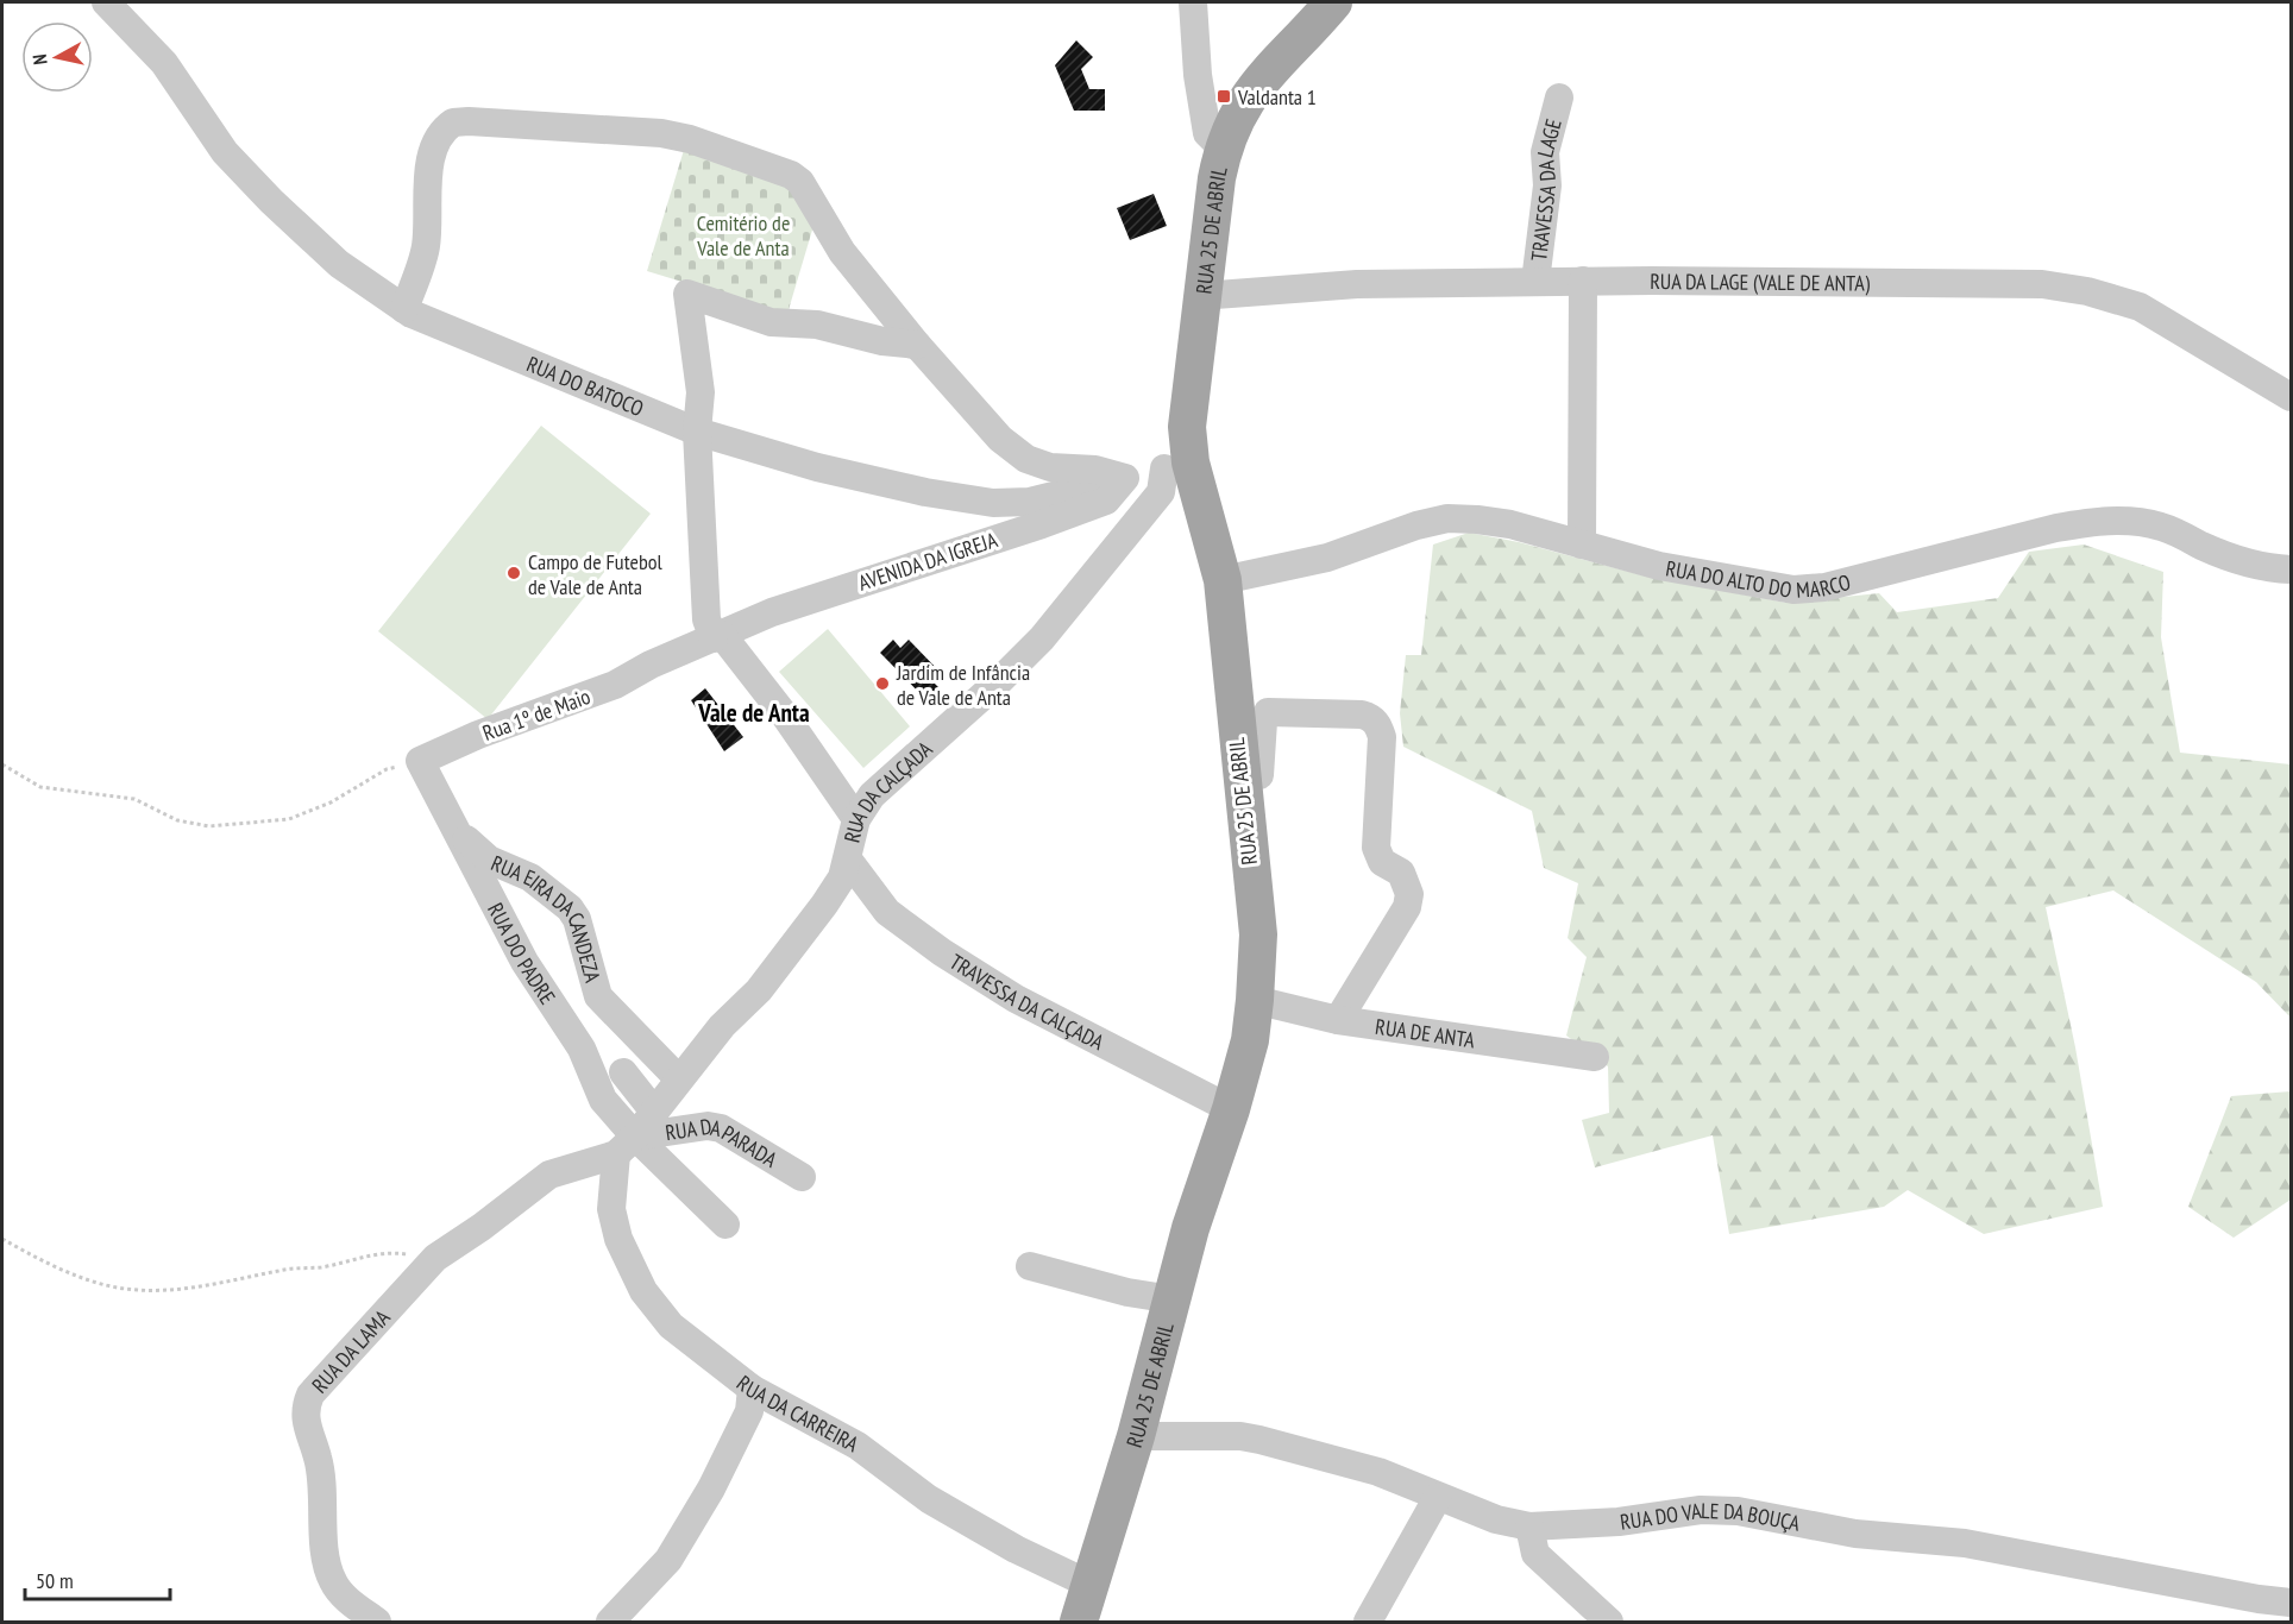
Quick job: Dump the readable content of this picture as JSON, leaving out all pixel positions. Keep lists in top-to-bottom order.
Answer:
{
  "streets": {
    "main road": ["RUA 25 DE ABRIL"],
    "street": [
      "TRAVESSA DA LAGE",
      "RUA DA LAGE (VALE DE ANTA)",
      "RUA DO BATOCO",
      "AVENIDA DA IGREJA",
      "RUA DO ALTO DO MARCO",
      "Rua 1º de Maio",
      "RUA DA CALÇADA",
      "RUA EIRA DA CANDEZA",
      "RUA DO PADRE",
      "TRAVESSA DA CALÇADA",
      "RUA DE ANTA",
      "RUA DA PARADA",
      "RUA DA LAMA",
      "RUA DA CARREIRA",
      "RUA DO VALE DA BOUÇA"
    ]
  },
  "crossings": [
    ["TRAVESSA DA LAGE", "RUA DA LAGE (VALE DE ANTA)"],
    ["RUA 25 DE ABRIL", "RUA DA LAGE (VALE DE ANTA)"],
    ["RUA 25 DE ABRIL", "RUA DO BATOCO"],
    ["RUA 25 DE ABRIL", "RUA DO ALTO DO MARCO"],
    ["RUA 25 DE ABRIL", "RUA DA CALÇADA"],
    ["RUA 25 DE ABRIL", "TRAVESSA DA CALÇADA"],
    ["RUA 25 DE ABRIL", "RUA DE ANTA"],
    ["RUA 25 DE ABRIL", "RUA DA CARREIRA"],
    ["RUA 25 DE ABRIL", "RUA DO VALE DA BOUÇA"],
    ["RUA DO BATOCO", "AVENIDA DA IGREJA"],
    ["RUA DO BATOCO", "RUA DA CALÇADA"],
    ["AVENIDA DA IGREJA", "Rua 1º de Maio"],
    ["Rua 1º de Maio", "RUA DO PADRE"],
    ["RUA DA CALÇADA", "RUA EIRA DA CANDEZA"],
    ["RUA DA CALÇADA", "RUA DO PADRE"],
    ["RUA DA CALÇADA", "TRAVESSA DA CALÇADA"],
    ["RUA DA CALÇADA", "RUA DA PARADA"],
    ["RUA DA CALÇADA", "RUA DA CARREIRA"],
    ["RUA EIRA DA CANDEZA", "RUA DO PADRE"],
    ["RUA DO PADRE", "RUA DA PARADA"],
    ["RUA DO PADRE", "RUA DA CARREIRA"],
    ["RUA DA PARADA", "RUA DA LAMA"],
    ["RUA DA PARADA", "RUA DA CARREIRA"]
  ],
  "districts": ["Vale de Anta"],
  "parks": ["Cemitério de Vale de Anta"],
  "places": {
    "transit": ["Valdanta 1"],
    "other": ["Campo de Futebol de Vale de Anta", "Jardim de Infância de Vale de Anta"]
  },
  "scale_bar": "50 m",
  "north": "left"
}
